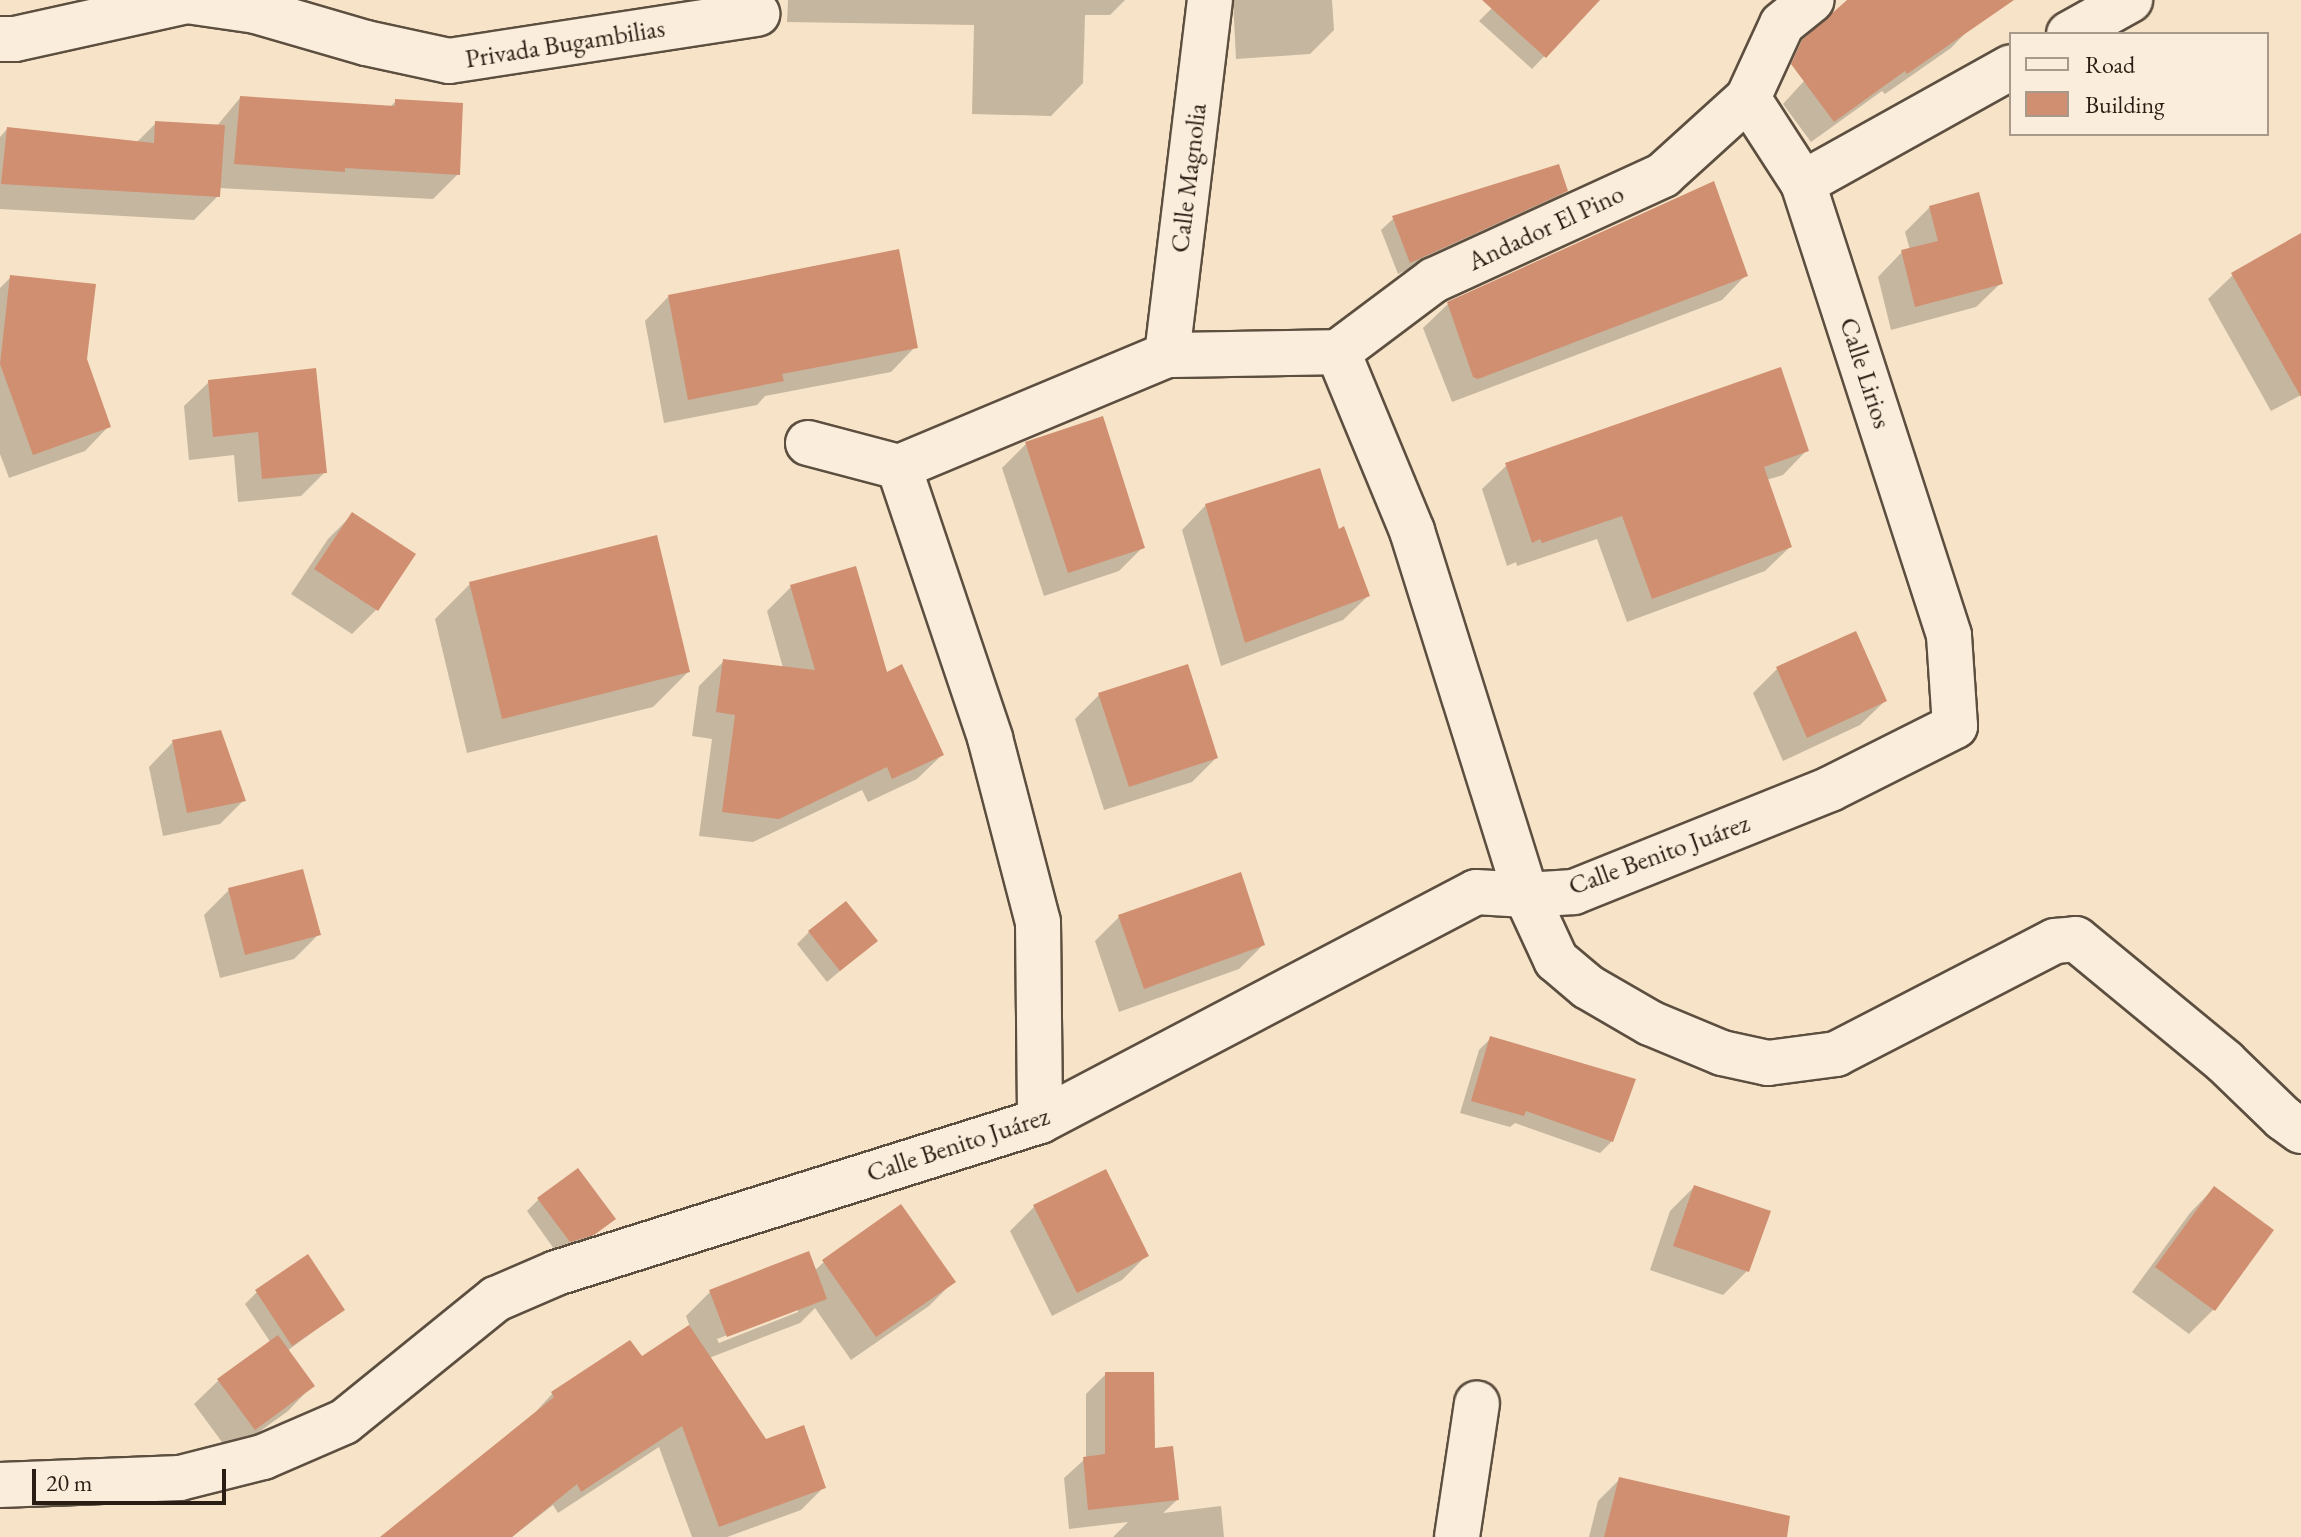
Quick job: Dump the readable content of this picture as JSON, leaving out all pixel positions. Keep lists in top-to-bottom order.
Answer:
{
  "streets": {
    "street": [
      "Privada Bugambilias",
      "Calle Magnolia",
      "Andador El Pino",
      "Calle Lirios",
      "Calle Benito Juárez"
    ]
  },
  "crossings": [
    ["Andador El Pino", "Calle Lirios"],
    ["Calle Lirios", "Calle Benito Juárez"]
  ],
  "legend": ["Road", "Building"],
  "scale_bar": "20 m"
}
